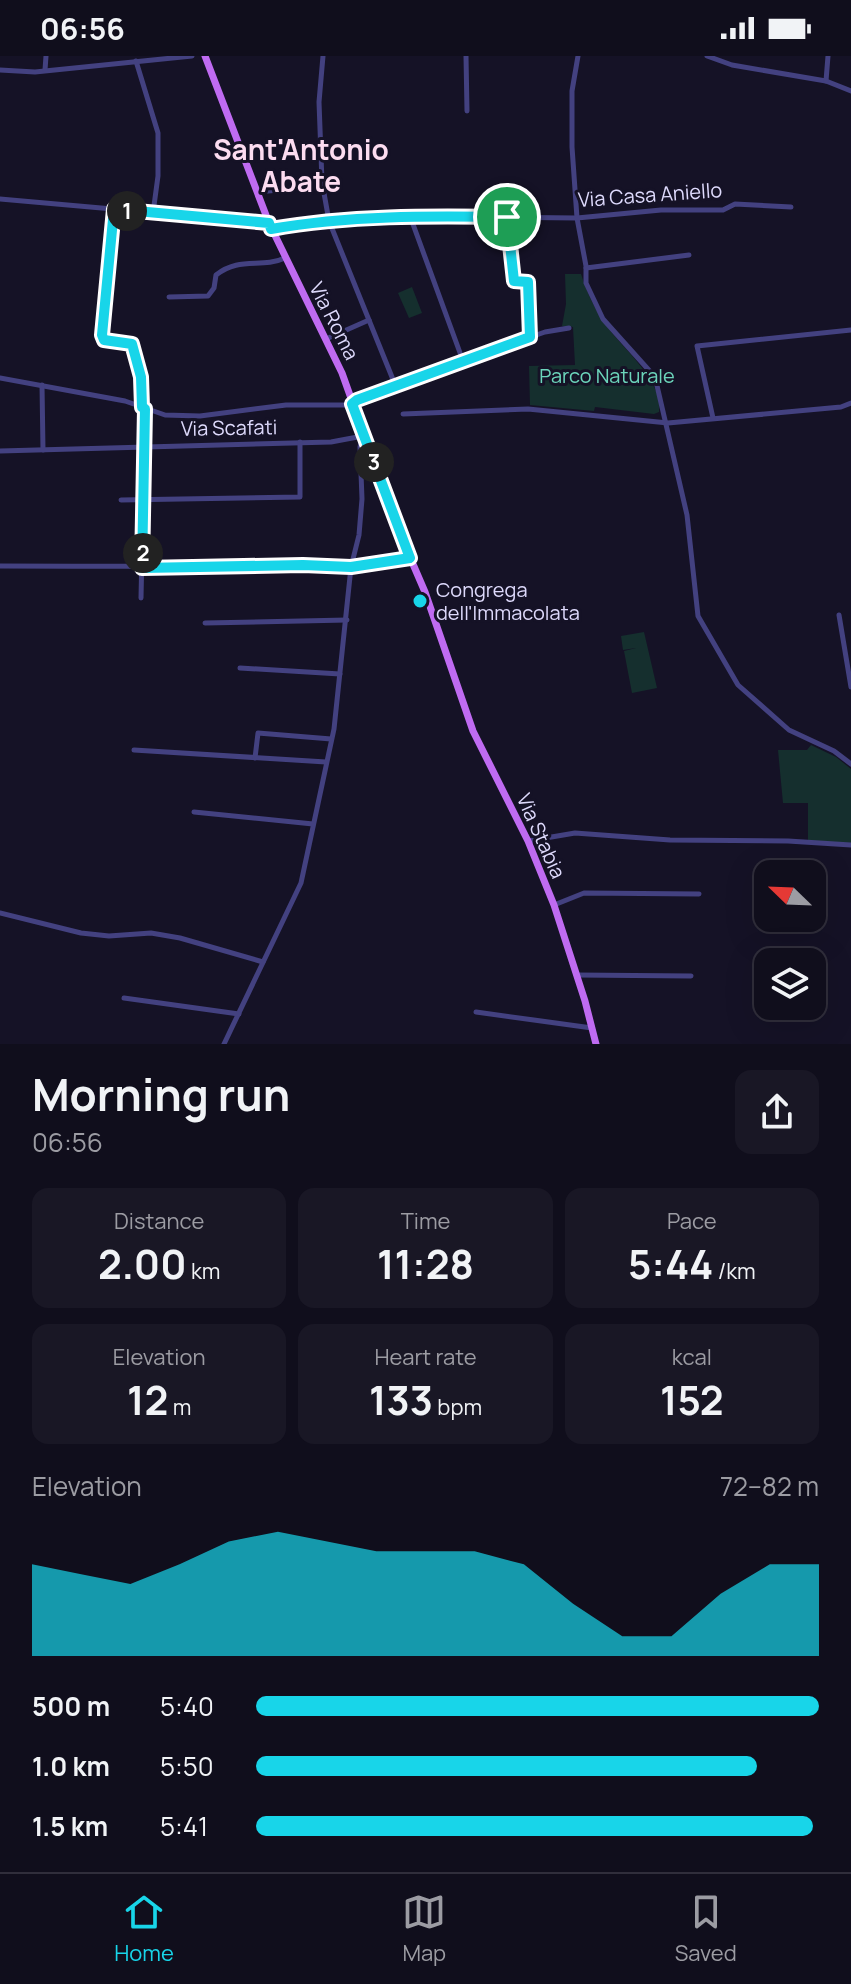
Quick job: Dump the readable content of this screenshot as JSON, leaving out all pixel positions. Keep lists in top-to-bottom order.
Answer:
{
  "streets": {
    "main road": ["Via Roma", "Via Stabia"],
    "street": ["Via Casa Aniello", "Via Scafati"]
  },
  "crossings": [
    ["Via Casa Aniello", "Via Roma"],
    ["Via Roma", "Via Scafati"],
    ["Via Roma", "Via Stabia"]
  ],
  "districts": ["Sant'Antonio Abate"],
  "parks": ["Parco Naturale"],
  "places": ["Congrega dell'Immacolata"],
  "north": "top left",
  "page": {
    "status": "06:56",
    "pins": ["1", "3", "2"],
    "heading": ["Morning run", "06:56"],
    "stats": [
      ["Distance", "2.00 km"],
      ["Time", "11:28"],
      ["Pace", "5:44 /km"],
      ["Elevation", "12 m"],
      ["Heart rate", "133 bpm"],
      ["kcal", "152"]
    ],
    "chart": ["Elevation", "72–82 m"],
    "list": [
      {
        "name": "500 m",
        "note": "5:40"
      },
      {
        "name": "1.0 km",
        "note": "5:50"
      },
      {
        "name": "1.5 km",
        "note": "5:41"
      }
    ],
    "tabs": ["Home", "Map", "Saved"]
  }
}
